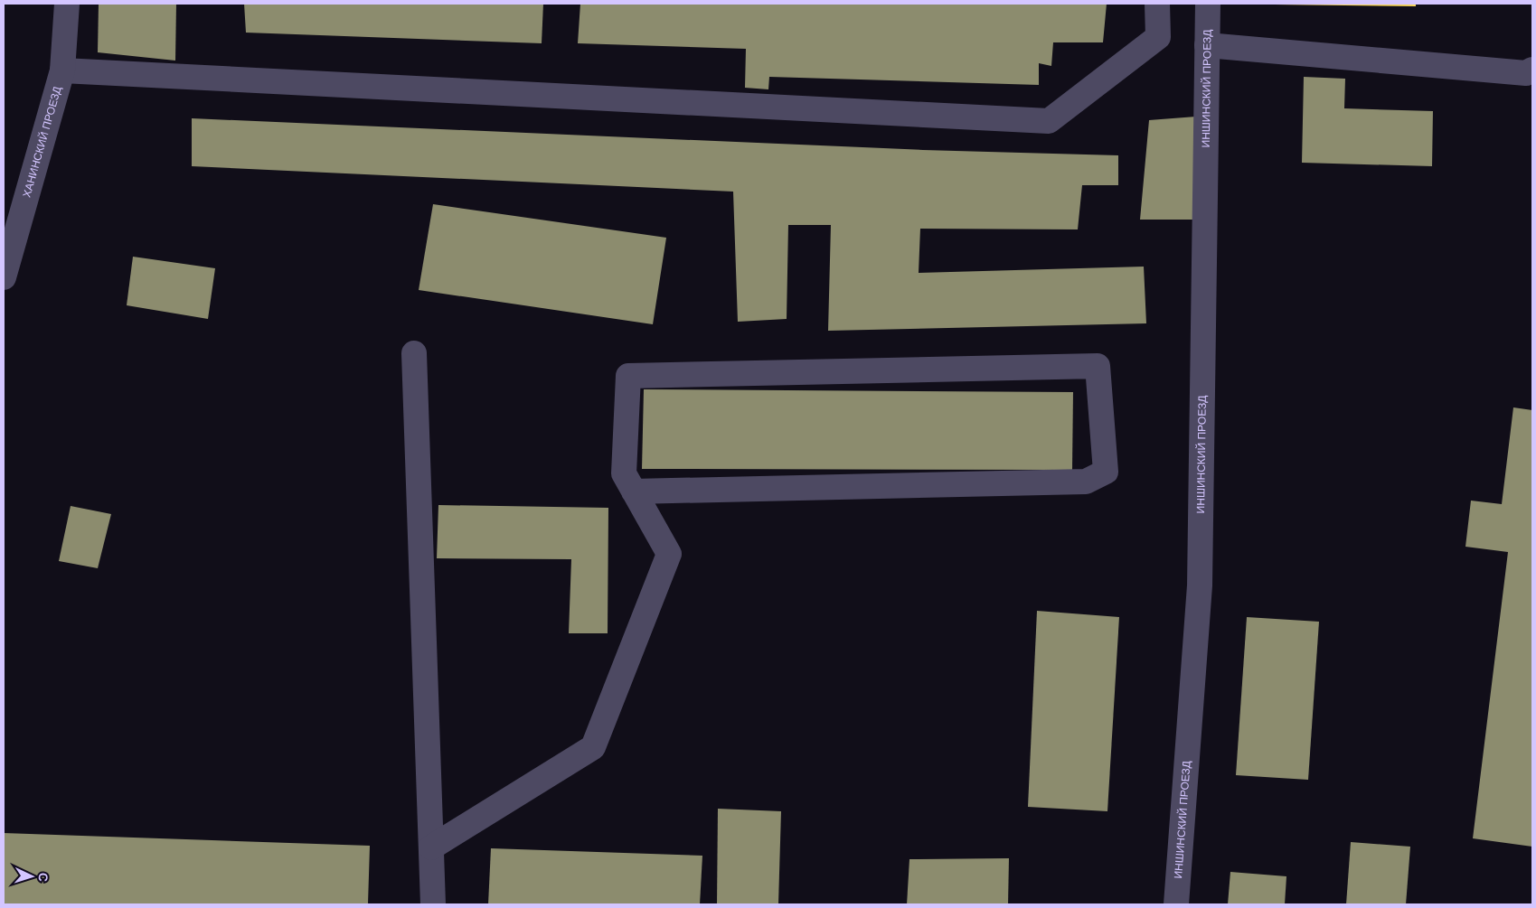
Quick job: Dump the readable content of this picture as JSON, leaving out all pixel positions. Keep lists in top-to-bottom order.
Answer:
{
  "streets": {
    "street": ["ИНШИНСКИЙ ПРОЕЗД", "ХАНИНСКИЙ ПРОЕЗД"]
  },
  "north": "right"
}
